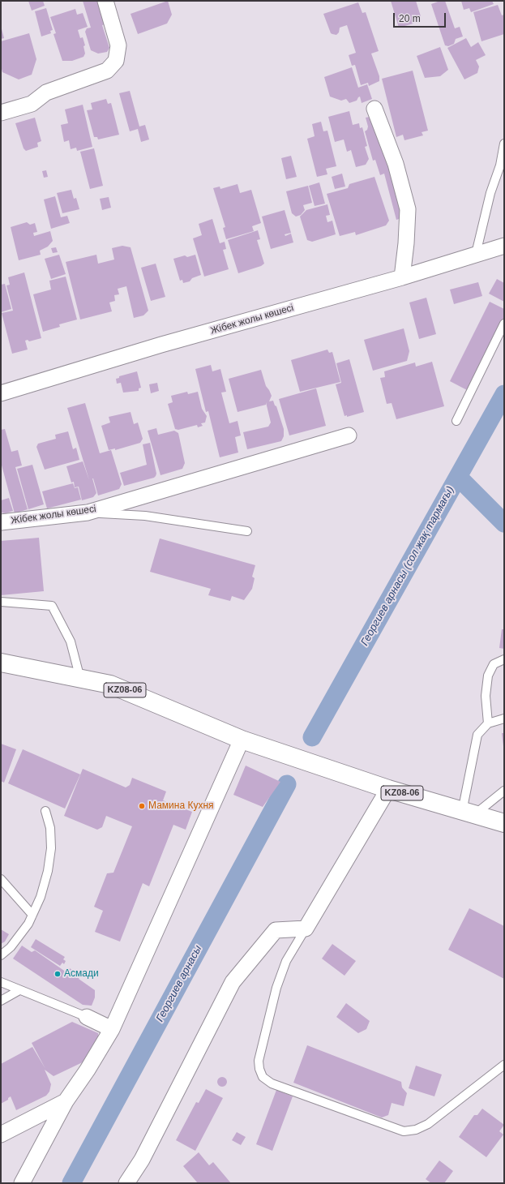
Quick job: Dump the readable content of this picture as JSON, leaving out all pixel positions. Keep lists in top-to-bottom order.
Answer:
{
  "streets": {
    "highway": ["KZ08-06"],
    "street": ["Жібек жолы көшесі"]
  },
  "water": ["Георгиев арнасы (сол жақ тармағы)", "Георгиев арнасы"],
  "places": ["Мамина Кухня", "Асмади"],
  "scale_bar": "20 m"
}
